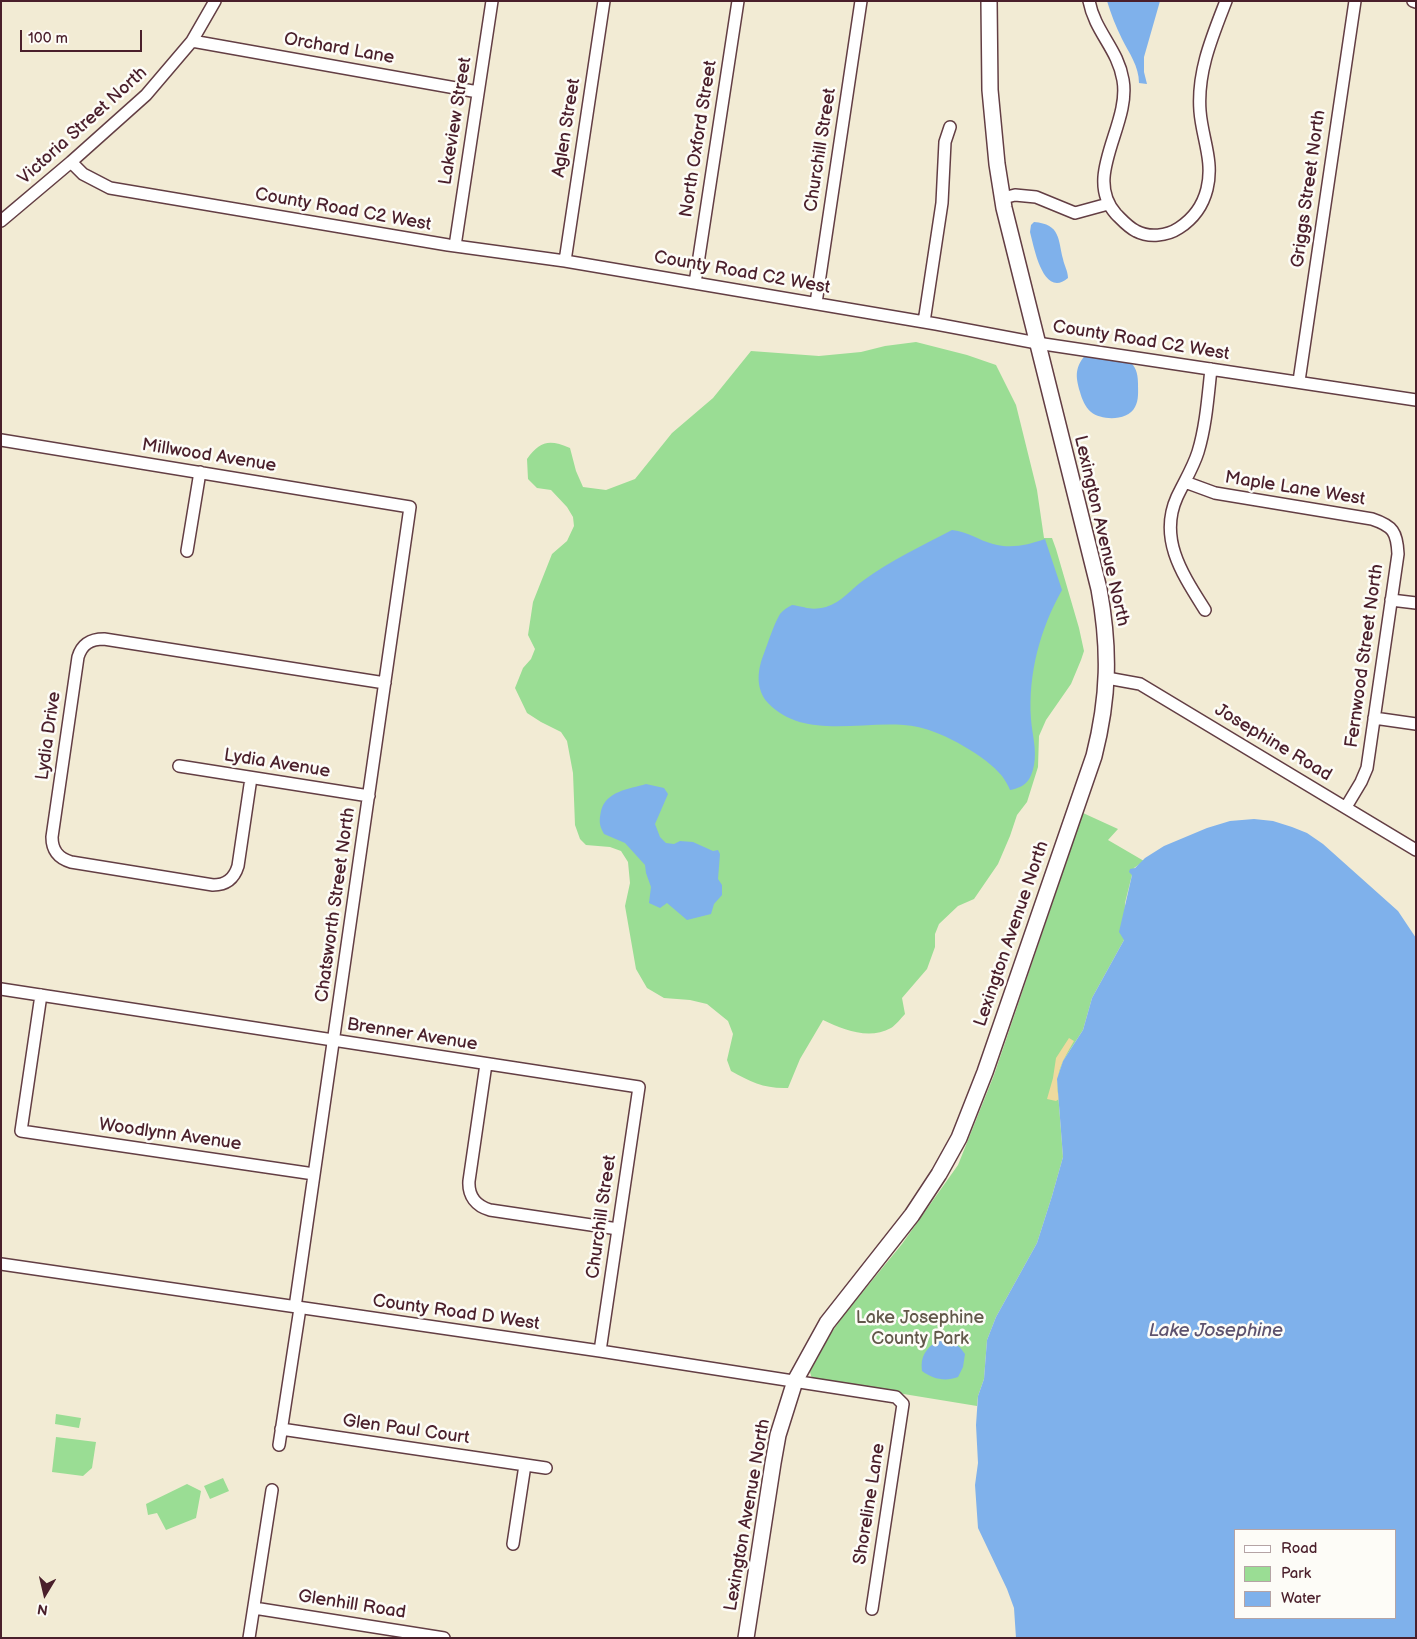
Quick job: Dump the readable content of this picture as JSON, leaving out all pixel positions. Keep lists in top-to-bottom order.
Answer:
{
  "streets": {
    "main road": ["Lexington Avenue North"],
    "street": [
      "Orchard Lane",
      "Lakeview Street",
      "Victoria Street North",
      "Aglen Street",
      "North Oxford Street",
      "Churchill Street",
      "Griggs Street North",
      "County Road C2 West",
      "Millwood Avenue",
      "Maple Lane West",
      "Fernwood Street North",
      "Lydia Drive",
      "Josephine Road",
      "Lydia Avenue",
      "Chatsworth Street North",
      "Brenner Avenue",
      "Woodlynn Avenue",
      "County Road D West",
      "Glen Paul Court",
      "Shoreline Lane",
      "Glenhill Road"
    ]
  },
  "crossings": [
    ["Orchard Lane", "Lakeview Street"],
    ["Orchard Lane", "Victoria Street North"],
    ["Lakeview Street", "County Road C2 West"],
    ["Victoria Street North", "County Road C2 West"],
    ["Aglen Street", "County Road C2 West"],
    ["North Oxford Street", "County Road C2 West"],
    ["Churchill Street", "County Road C2 West"],
    ["Churchill Street", "Brenner Avenue"],
    ["Churchill Street", "County Road D West"],
    ["Griggs Street North", "County Road C2 West"],
    ["County Road C2 West", "Lexington Avenue North"],
    ["Millwood Avenue", "Chatsworth Street North"],
    ["Maple Lane West", "Fernwood Street North"],
    ["Lexington Avenue North", "Josephine Road"],
    ["Lexington Avenue North", "County Road D West"],
    ["Fernwood Street North", "Josephine Road"],
    ["Lydia Drive", "Lydia Avenue"],
    ["Lydia Drive", "Chatsworth Street North"],
    ["Lydia Avenue", "Chatsworth Street North"],
    ["Chatsworth Street North", "Brenner Avenue"],
    ["Chatsworth Street North", "Woodlynn Avenue"],
    ["Chatsworth Street North", "County Road D West"],
    ["Chatsworth Street North", "Glen Paul Court"],
    ["Brenner Avenue", "Woodlynn Avenue"],
    ["County Road D West", "Shoreline Lane"]
  ],
  "water": ["Lake Josephine"],
  "parks": ["Lake Josephine County Park"],
  "legend": ["Road", "Park", "Water"],
  "scale_bar": "100 m",
  "north": "bottom"
}
